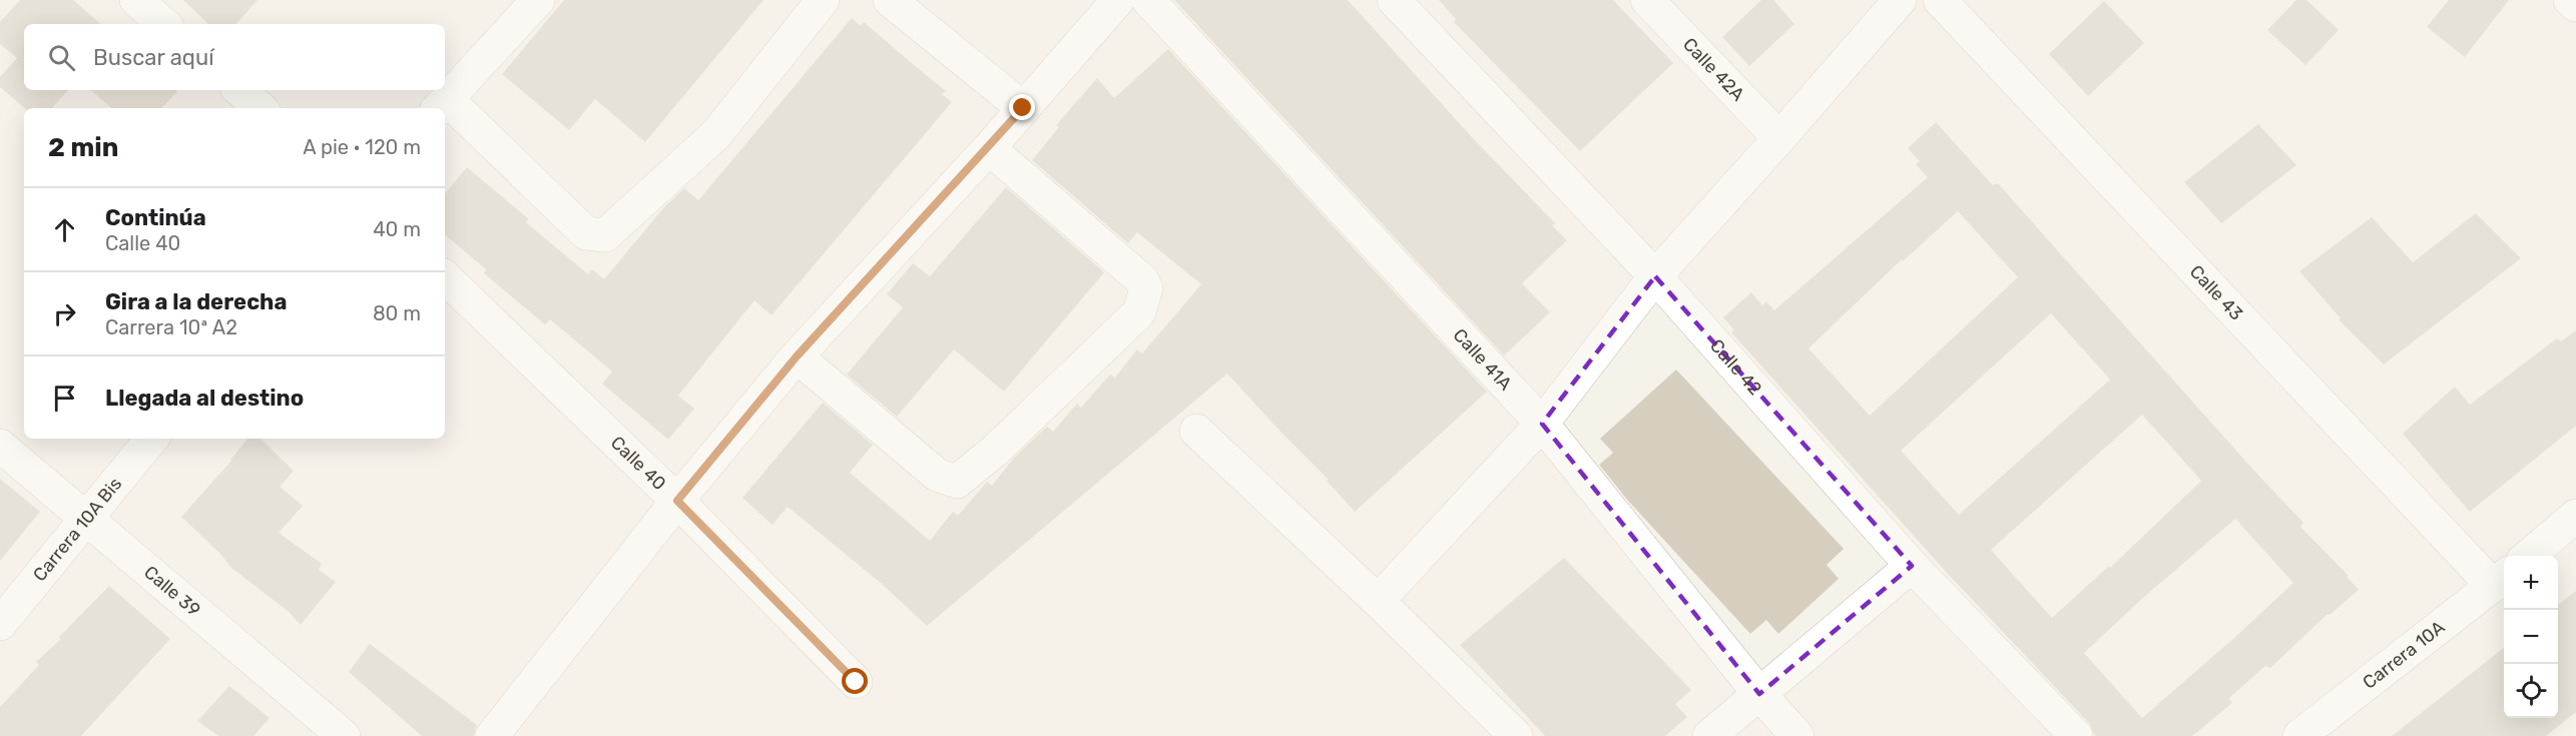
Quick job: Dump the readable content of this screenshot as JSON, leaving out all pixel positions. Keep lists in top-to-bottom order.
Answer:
{
  "streets": {
    "street": [
      "Calle 42A",
      "Calle 43",
      "Calle 41A",
      "Calle 42",
      "Calle 40",
      "Carrera 10A Bis",
      "Calle 39",
      "Carrera 10A"
    ]
  },
  "crossings": [
    ["Calle 43", "Carrera 10A"],
    ["Carrera 10A Bis", "Calle 39"]
  ],
  "page": {
    "search": "Buscar aquí",
    "heading": ["2 min", "A pie · 120 m"],
    "list": [
      ["Continúa", "Calle 40", "40 m"],
      ["Gira a la derecha", "Carrera 10ª A2", "80 m"],
      "Llegada al destino"
    ],
    "map_buttons": ["+", "−"]
  }
}
